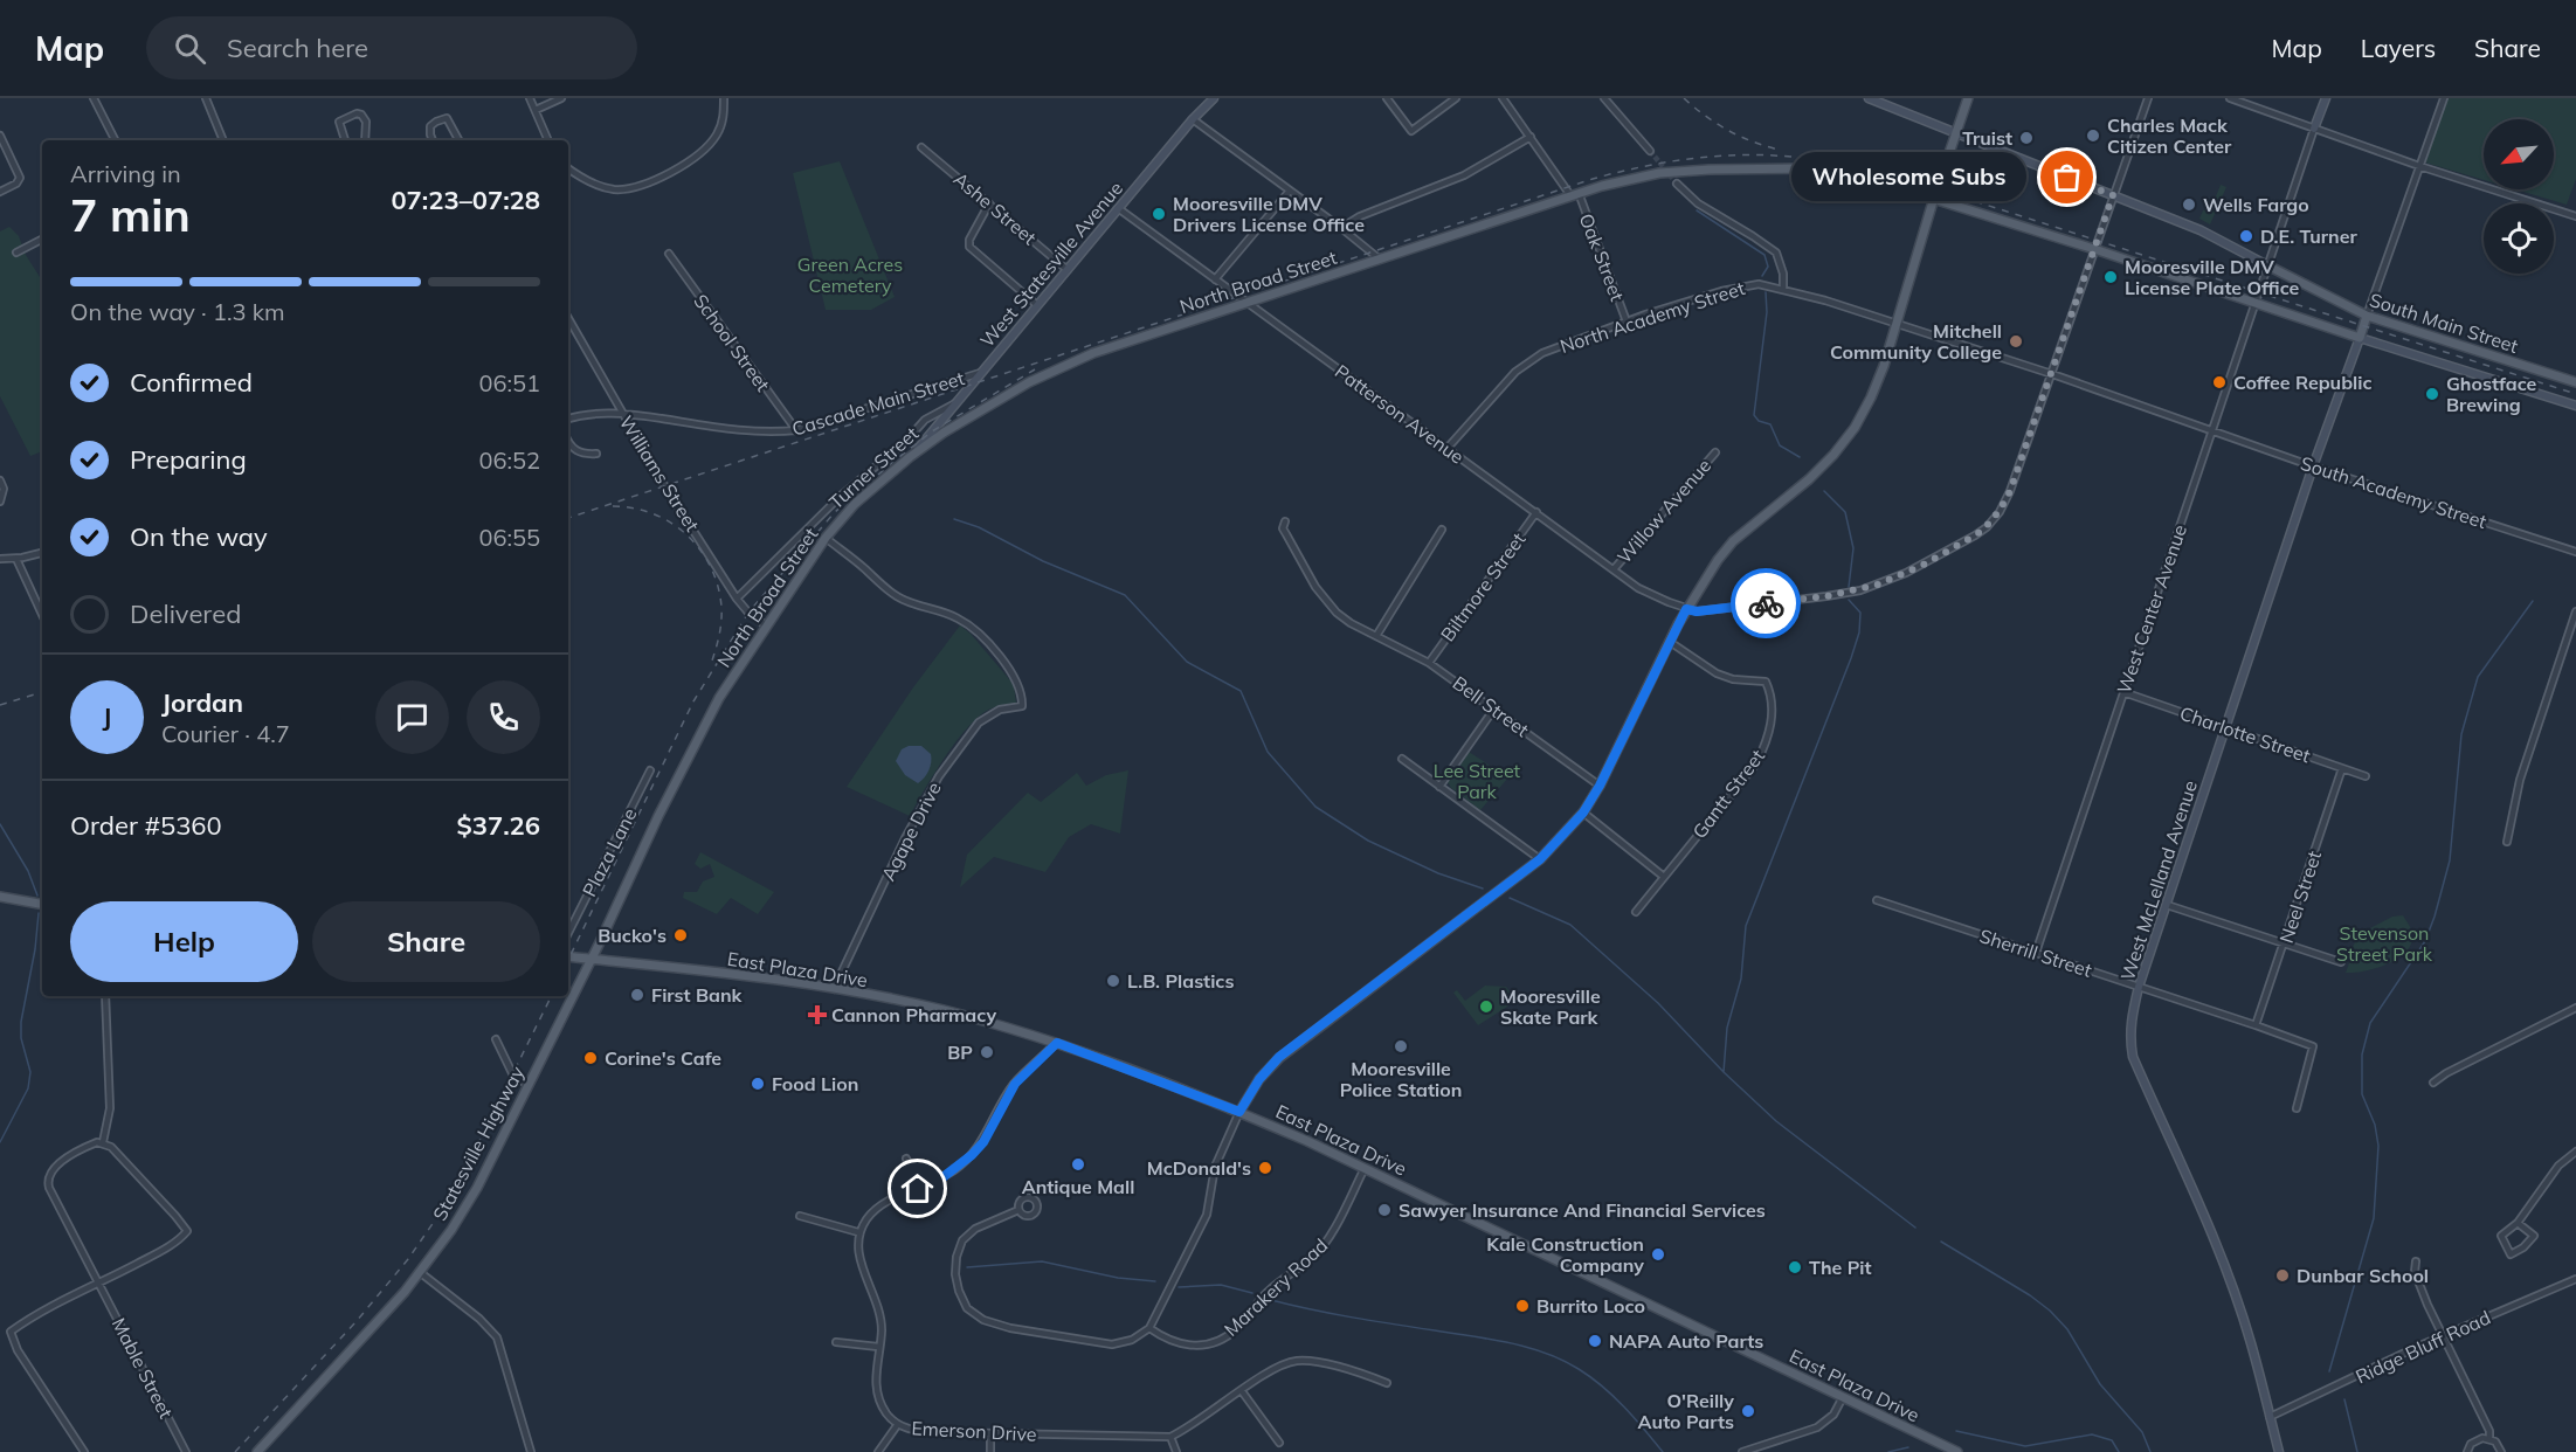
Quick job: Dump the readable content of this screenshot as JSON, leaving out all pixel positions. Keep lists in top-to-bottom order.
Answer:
{
  "streets": {
    "main road": [
      "North Broad Street",
      "South Main Street",
      "West McLelland Avenue",
      "East Plaza Drive",
      "Statesville Highway"
    ],
    "street": [
      "Ashe Street",
      "Oak Street",
      "West Statesville Avenue",
      "North Academy Street",
      "School Street",
      "Cascade Main Street",
      "Patterson Avenue",
      "Turner Street",
      "Williams Street",
      "South Academy Street",
      "Willow Avenue",
      "Biltmore Street",
      "West Center Avenue",
      "Bell Street",
      "Charlotte Street",
      "Gantt Street",
      "Agape Drive",
      "Plaza Lane",
      "Neel Street",
      "Sherrill Street",
      "Marakery Road",
      "Ridge Bluff Road",
      "Mable Street",
      "Emerson Drive"
    ]
  },
  "crossings": [
    ["Ashe Street", "West Statesville Avenue"],
    ["Oak Street", "North Broad Street"],
    ["Oak Street", "North Academy Street"],
    ["West Statesville Avenue", "North Broad Street"],
    ["West Statesville Avenue", "Cascade Main Street"],
    ["West Statesville Avenue", "Patterson Avenue"],
    ["West Statesville Avenue", "Turner Street"],
    ["North Broad Street", "Patterson Avenue"],
    ["North Broad Street", "Williams Street"],
    ["North Broad Street", "West Center Avenue"],
    ["North Broad Street", "Agape Drive"],
    ["North Broad Street", "West McLelland Avenue"],
    ["North Broad Street", "East Plaza Drive"],
    ["North Broad Street", "Statesville Highway"],
    ["North Academy Street", "Patterson Avenue"],
    ["North Academy Street", "South Academy Street"],
    ["North Academy Street", "West Center Avenue"],
    ["South Main Street", "West Center Avenue"],
    ["South Main Street", "West McLelland Avenue"],
    ["School Street", "Cascade Main Street"],
    ["Cascade Main Street", "Williams Street"],
    ["Patterson Avenue", "Willow Avenue"],
    ["Patterson Avenue", "Biltmore Street"],
    ["Turner Street", "Williams Street"],
    ["South Academy Street", "West Center Avenue"],
    ["South Academy Street", "West McLelland Avenue"],
    ["Biltmore Street", "Bell Street"],
    ["West Center Avenue", "Charlotte Street"],
    ["West Center Avenue", "Sherrill Street"],
    ["Charlotte Street", "West McLelland Avenue"],
    ["Charlotte Street", "Neel Street"],
    ["Agape Drive", "East Plaza Drive"],
    ["West McLelland Avenue", "Sherrill Street"],
    ["West McLelland Avenue", "Ridge Bluff Road"],
    ["Neel Street", "Sherrill Street"],
    ["East Plaza Drive", "Statesville Highway"],
    ["East Plaza Drive", "Marakery Road"]
  ],
  "parks": ["Green Acres Cemetery", "Lee Street Park", "Stevenson Street Park"],
  "places": {
    "other": [
      "Charles Mack Citizen Center",
      "Truist",
      "Wholesome Subs",
      "Wells Fargo",
      "Mooresville DMV Drivers License Office",
      "D.E. Turner",
      "Mooresville DMV License Plate Office",
      "Mitchell Community College",
      "Coffee Republic",
      "Ghostface Brewing",
      "Bucko's",
      "L.B. Plastics",
      "First Bank",
      "Mooresville Skate Park",
      "Mooresville Police Station",
      "BP",
      "Corine's Cafe",
      "Food Lion",
      "Antique Mall",
      "McDonald's",
      "Sawyer Insurance And Financial Services",
      "Kale Construction Company",
      "The Pit",
      "Dunbar School",
      "Burrito Loco",
      "NAPA Auto Parts",
      "O'Reilly Auto Parts"
    ],
    "health": ["Cannon Pharmacy"]
  },
  "north": "bottom left",
  "page": {
    "header": "Map",
    "search": "Search here",
    "nav": ["Map", "Layers", "Share"],
    "heading": ["7 min", "Arriving in", "07:23–07:28"],
    "panel": [
      "Jordan",
      "Courier · 4.7",
      "Order #5360",
      "$37.26"
    ],
    "bubble": "Wholesome Subs",
    "bar": "On the way · 1.3 km",
    "list": [
      ["Confirmed", "06:51"],
      ["Preparing", "06:52"],
      ["On the way", "06:55"],
      "Delivered"
    ],
    "round": "J",
    "buttons": ["Help", "Share"]
  }
}
